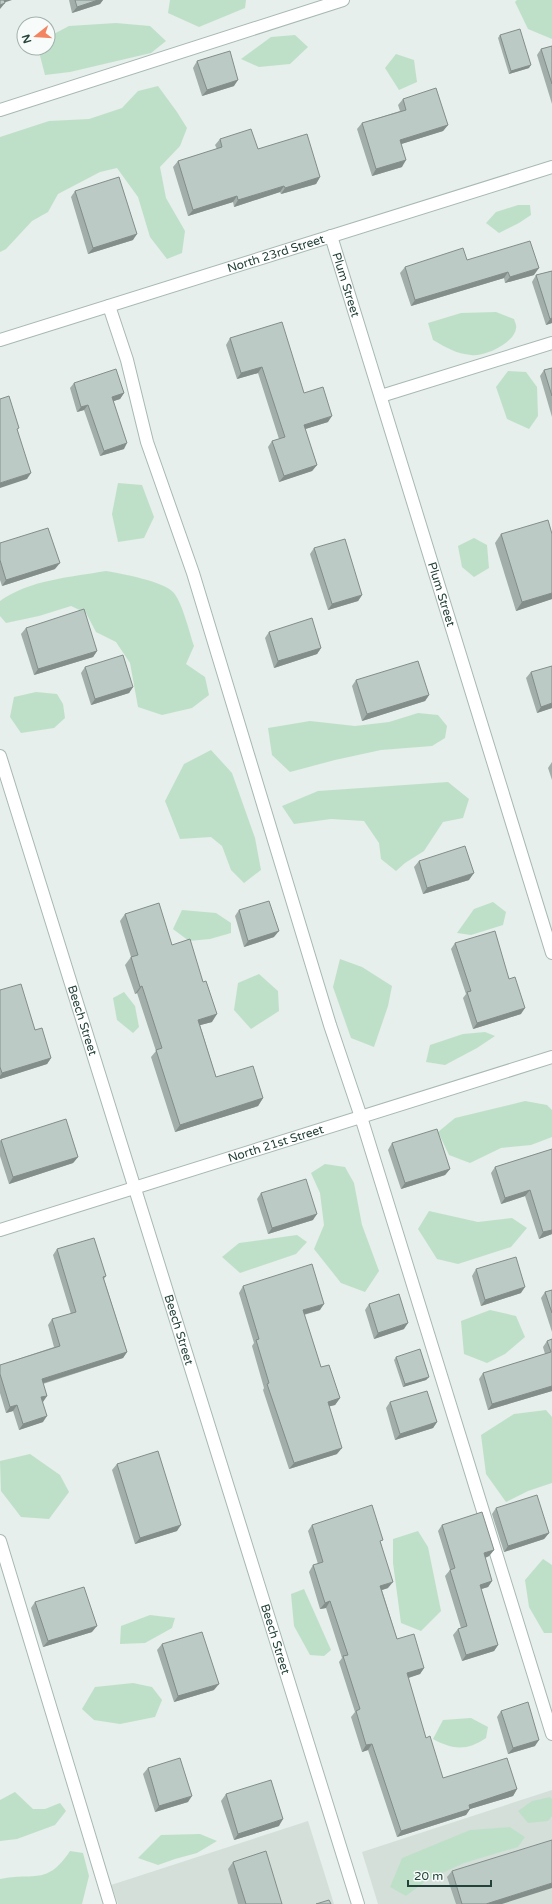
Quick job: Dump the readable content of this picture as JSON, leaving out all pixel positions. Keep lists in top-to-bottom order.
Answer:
{
  "streets": {
    "street": [
      "North 23rd Street",
      "Plum Street",
      "Beech Street",
      "North 21st Street"
    ]
  },
  "crossings": [
    ["North 23rd Street", "Plum Street"],
    ["Beech Street", "North 21st Street"]
  ],
  "scale_bar": "20 m",
  "north": "left"
}
